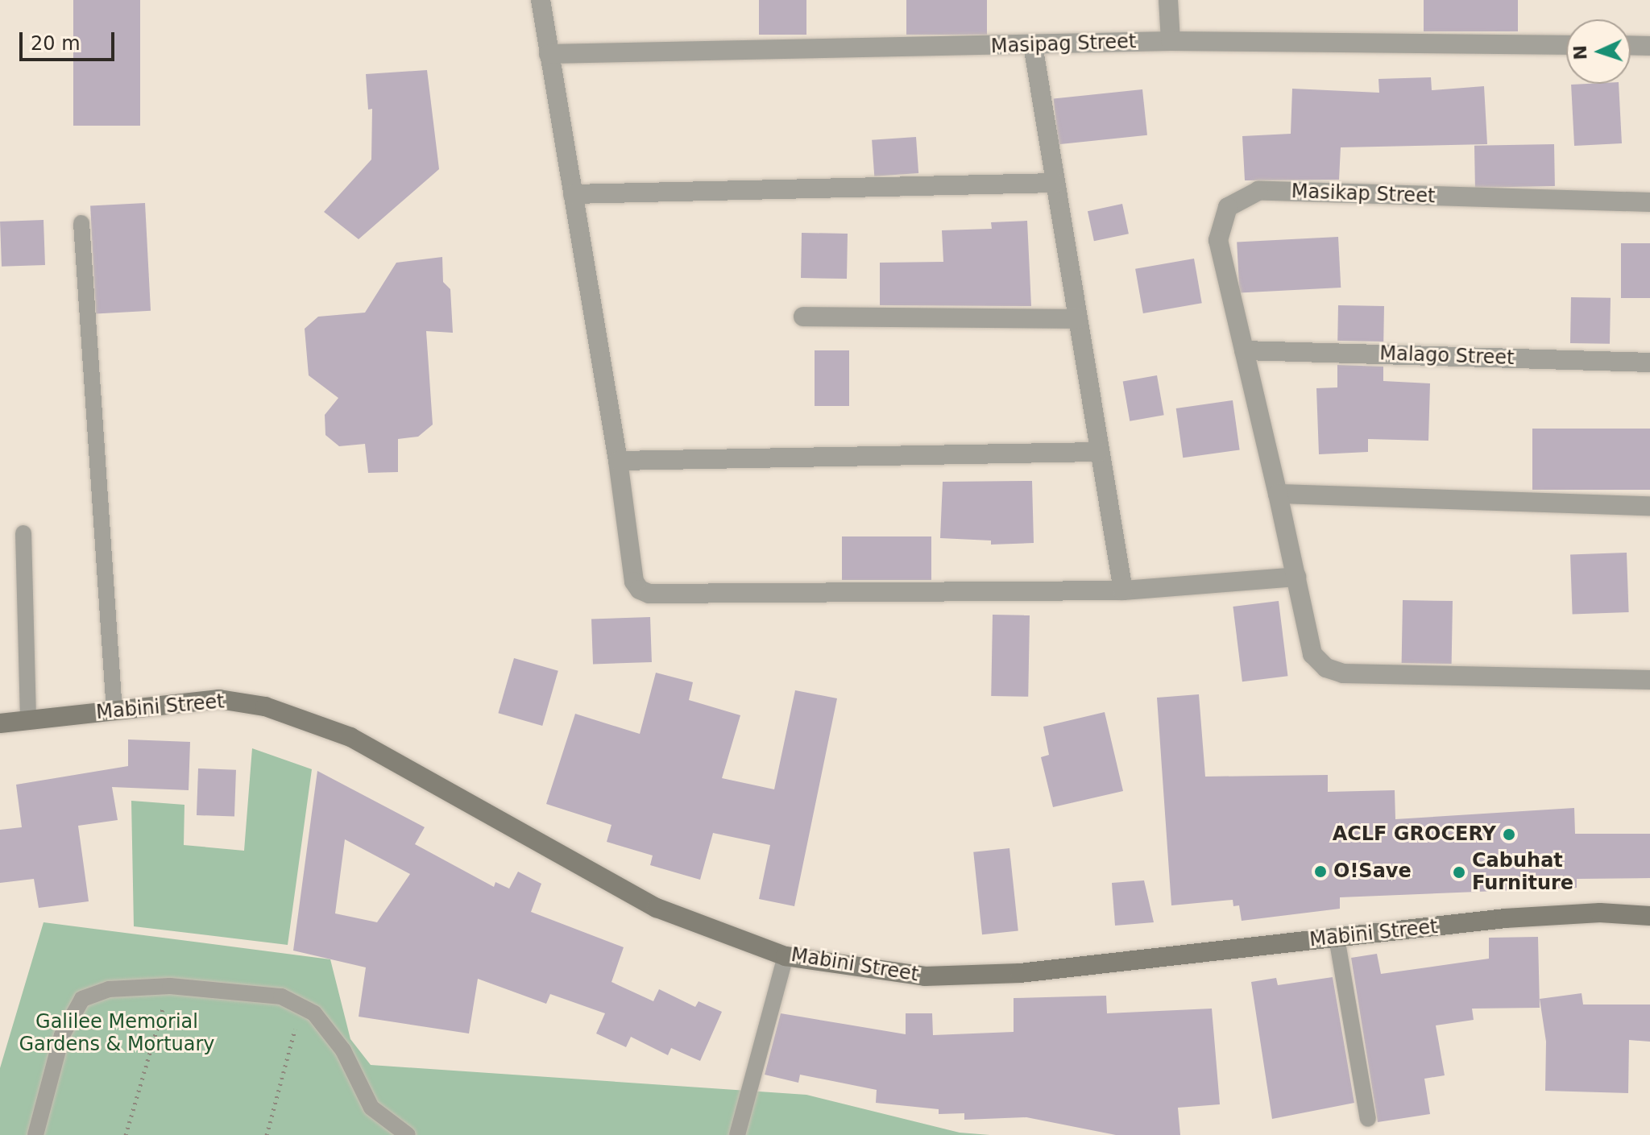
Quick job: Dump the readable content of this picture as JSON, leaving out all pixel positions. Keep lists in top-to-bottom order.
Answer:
{
  "streets": {
    "main road": ["Mabini Street"],
    "street": ["Masipag Street", "Masikap Street", "Malago Street"]
  },
  "crossings": [
    ["Masikap Street", "Malago Street"]
  ],
  "parks": ["Galilee Memorial Gardens & Mortuary"],
  "places": ["ACLF GROCERY", "O!Save", "Cabuhat Furniture"],
  "scale_bar": "20 m",
  "north": "left"
}
